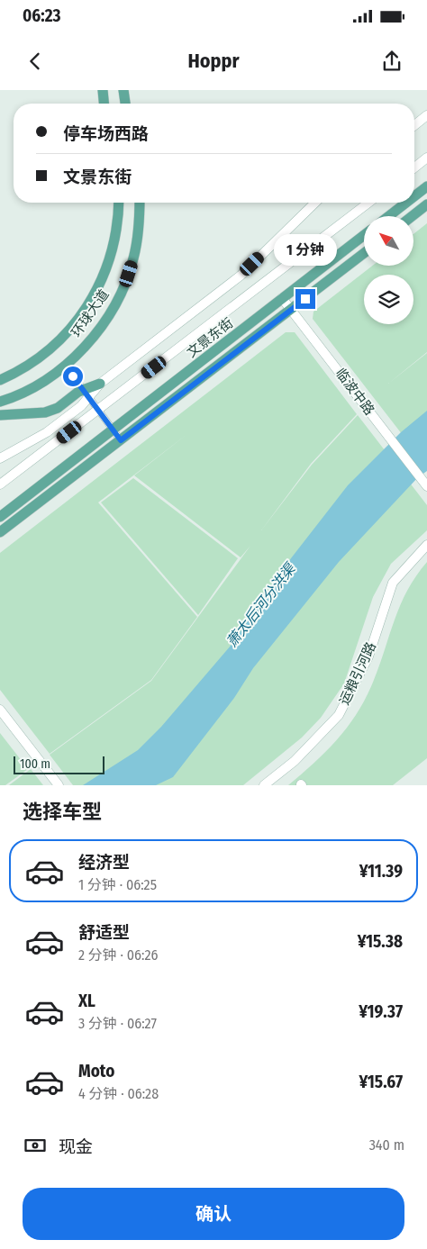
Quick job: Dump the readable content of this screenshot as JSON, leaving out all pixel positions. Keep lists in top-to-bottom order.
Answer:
{
  "streets": {
    "main road": ["环球大道", "文景东街"],
    "street": ["临波中路", "运粮引河路"]
  },
  "crossings": [
    ["文景东街", "临波中路"]
  ],
  "water": ["萧太后河分洪渠"],
  "scale_bar": "100 m",
  "north": "top left",
  "page": {
    "status": "06:23",
    "header": "Hoppr",
    "banner": ["停车场西路", "文景东街"],
    "bubble": "1 分钟",
    "scale": "100 m",
    "heading": "选择车型",
    "list": [
      {
        "name": "经济型",
        "note": "1 分钟 · 06:25",
        "value": "¥11.39"
      },
      {
        "name": "舒适型",
        "note": "2 分钟 · 06:26",
        "value": "¥15.38"
      },
      {
        "name": "XL",
        "note": "3 分钟 · 06:27",
        "value": "¥19.37"
      },
      {
        "name": "Moto",
        "note": "4 分钟 · 06:28",
        "value": "¥15.67"
      }
    ],
    "pay": ["现金", "340 m"],
    "buttons": "确认"
  }
}
